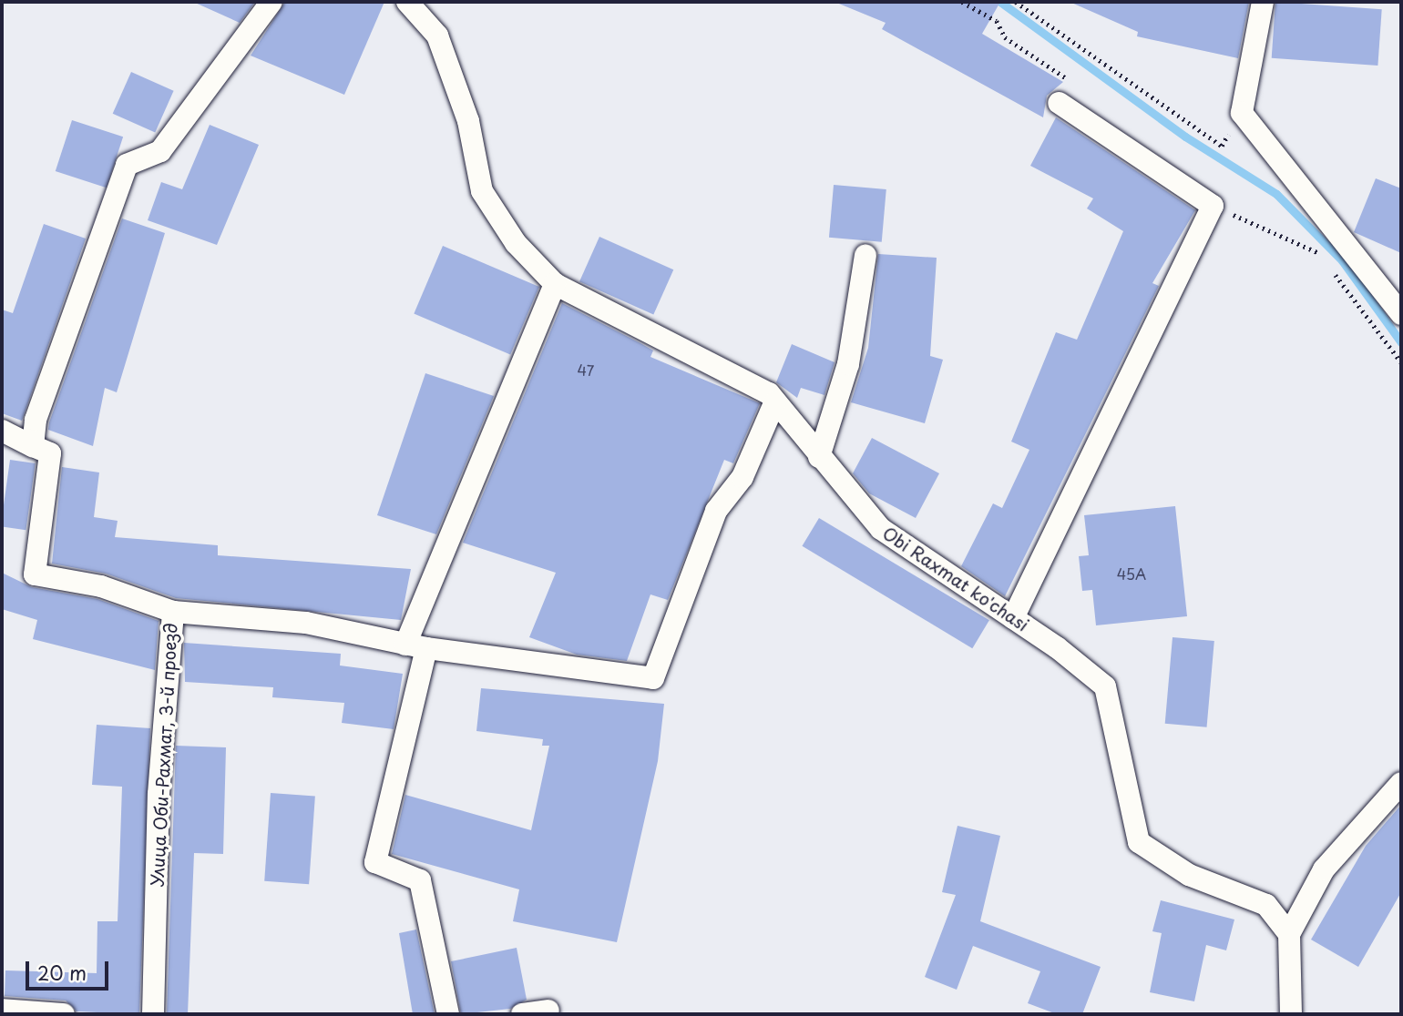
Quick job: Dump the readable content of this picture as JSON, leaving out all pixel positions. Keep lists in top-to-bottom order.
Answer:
{
  "streets": {
    "street": ["Obi Raxmat ko'chasi", "Улица Оби-Рахмат, 3-й проезд"]
  },
  "house_numbers": ["47", "45А"],
  "scale_bar": "20 m"
}
